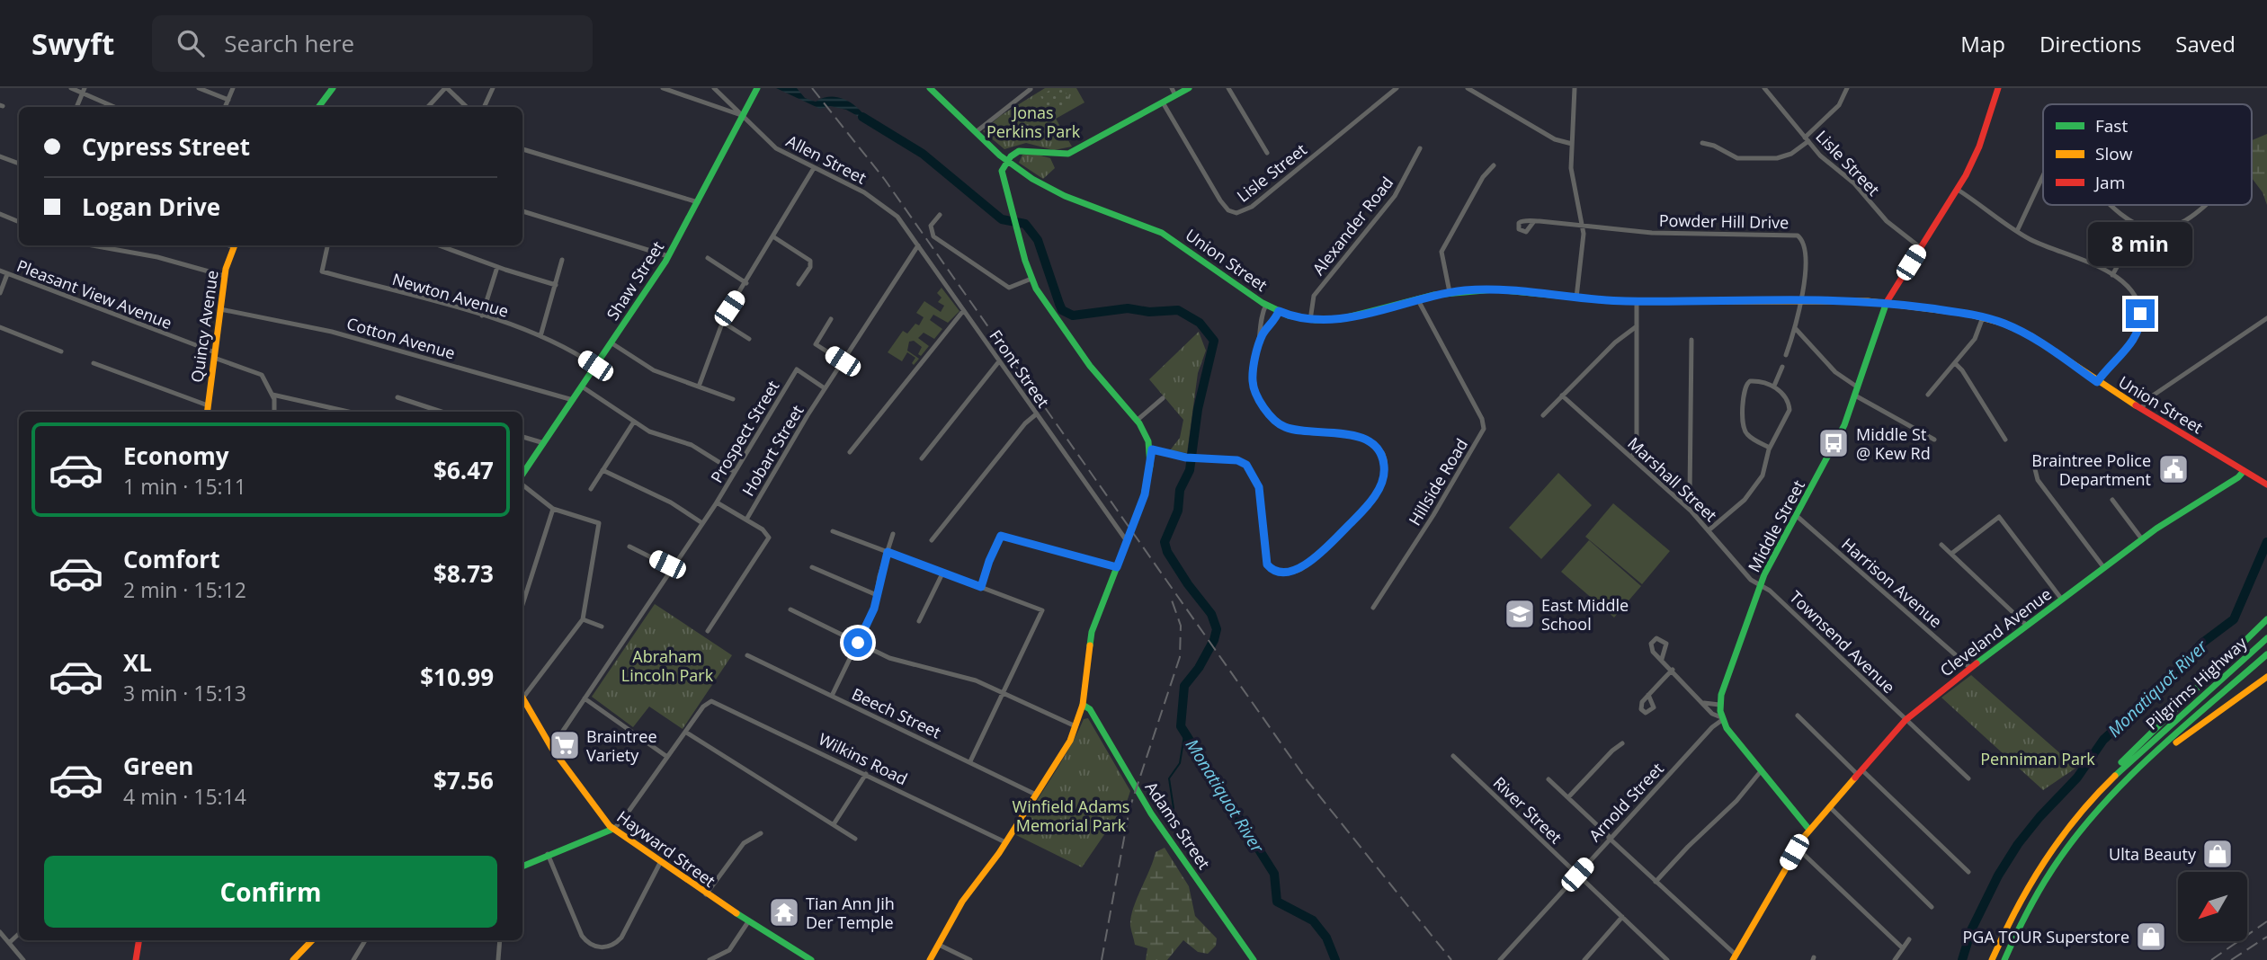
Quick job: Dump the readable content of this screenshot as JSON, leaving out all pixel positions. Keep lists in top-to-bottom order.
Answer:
{
  "streets": {
    "main road": [
      "Union Street",
      "Shaw Street",
      "Quincy Avenue",
      "Middle Street",
      "Cleveland Avenue",
      "Pilgrims Highway",
      "Adams Street",
      "Hayward Street"
    ],
    "street": [
      "Allen Street",
      "Lisle Street",
      "Powder Hill Drive",
      "Alexander Road",
      "Pleasant View Avenue",
      "Newton Avenue",
      "Cotton Avenue",
      "Front Street",
      "Prospect Street",
      "Hobart Street",
      "Marshall Street",
      "Hillside Road",
      "Harrison Avenue",
      "Townsend Avenue",
      "Beech Street",
      "Wilkins Road",
      "Arnold Street",
      "River Street"
    ]
  },
  "crossings": [
    ["Allen Street", "Shaw Street"],
    ["Allen Street", "Front Street"],
    ["Lisle Street", "Middle Street"],
    ["Powder Hill Drive", "Union Street"],
    ["Alexander Road", "Union Street"],
    ["Union Street", "Hillside Road"],
    ["Union Street", "Middle Street"],
    ["Union Street", "Cleveland Avenue"],
    ["Shaw Street", "Newton Avenue"],
    ["Shaw Street", "Cotton Avenue"],
    ["Pleasant View Avenue", "Quincy Avenue"],
    ["Quincy Avenue", "Cotton Avenue"],
    ["Front Street", "Hobart Street"],
    ["Prospect Street", "Hobart Street"],
    ["Marshall Street", "Middle Street"],
    ["Marshall Street", "Townsend Avenue"],
    ["Middle Street", "Harrison Avenue"],
    ["Middle Street", "Cleveland Avenue"],
    ["Middle Street", "Townsend Avenue"],
    ["Middle Street", "Arnold Street"],
    ["Harrison Avenue", "Cleveland Avenue"],
    ["Cleveland Avenue", "Townsend Avenue"],
    ["Arnold Street", "River Street"]
  ],
  "water": ["Monatiquot River"],
  "parks": [
    "Jonas Perkins Park",
    "Abraham Lincoln Park",
    "Penniman Park",
    "Winfield Adams Memorial Park"
  ],
  "places": {
    "bus stop": ["Middle St @ Kew Rd"],
    "public building": ["Braintree Police Department"],
    "school or university": ["East Middle School"],
    "supermarket": ["Braintree Variety"],
    "shop": ["Ulta Beauty", "PGA TOUR Superstore"],
    "temple": ["Tian Ann Jih Der Temple"]
  },
  "legend": ["Fast", "Slow", "Jam"],
  "north": "bottom left",
  "page": {
    "header": "Swyft",
    "search": "Search here",
    "nav": ["Map", "Directions", "Saved"],
    "banner": ["Cypress Street", "Logan Drive"],
    "bubble": "8 min",
    "list": [
      {
        "name": "Economy",
        "note": "1 min · 15:11",
        "value": "$6.47"
      },
      {
        "name": "Comfort",
        "note": "2 min · 15:12",
        "value": "$8.73"
      },
      {
        "name": "XL",
        "note": "3 min · 15:13",
        "value": "$10.99"
      },
      {
        "name": "Green",
        "note": "4 min · 15:14",
        "value": "$7.56"
      }
    ],
    "buttons": "Confirm"
  }
}
